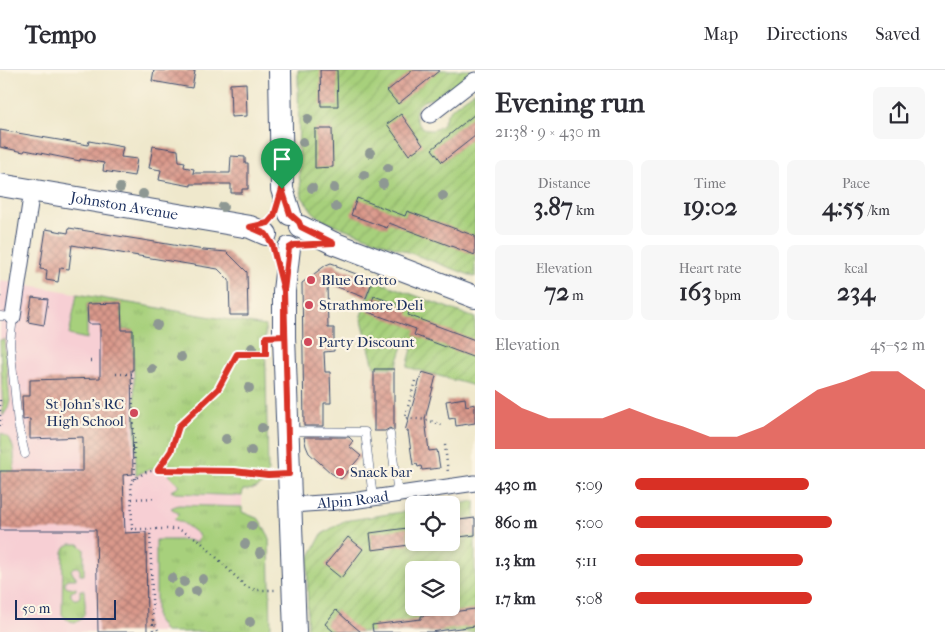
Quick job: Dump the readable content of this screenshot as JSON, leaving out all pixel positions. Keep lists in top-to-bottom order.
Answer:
{
  "streets": {
    "street": ["Johnston Avenue", "Alpin Road"]
  },
  "places": [
    "Blue Grotto",
    "Strathmore Deli",
    "Party Discount",
    "St John's RC High School",
    "Snack bar"
  ],
  "scale_bar": "50 m",
  "page": {
    "header": "Tempo",
    "nav": ["Map", "Directions", "Saved"],
    "heading": ["Evening run", "21:38 · 9 × 430 m"],
    "stats": [
      ["Distance", "3.87 km"],
      ["Time", "19:02"],
      ["Pace", "4:55 /km"],
      ["Elevation", "72 m"],
      ["Heart rate", "163 bpm"],
      ["kcal", "234"]
    ],
    "chart": ["Elevation", "45–52 m"],
    "list": [
      {
        "name": "430 m",
        "note": "5:09"
      },
      {
        "name": "860 m",
        "note": "5:00"
      },
      {
        "name": "1.3 km",
        "note": "5:11"
      },
      {
        "name": "1.7 km",
        "note": "5:08"
      }
    ],
    "scale": "50 m"
  }
}
